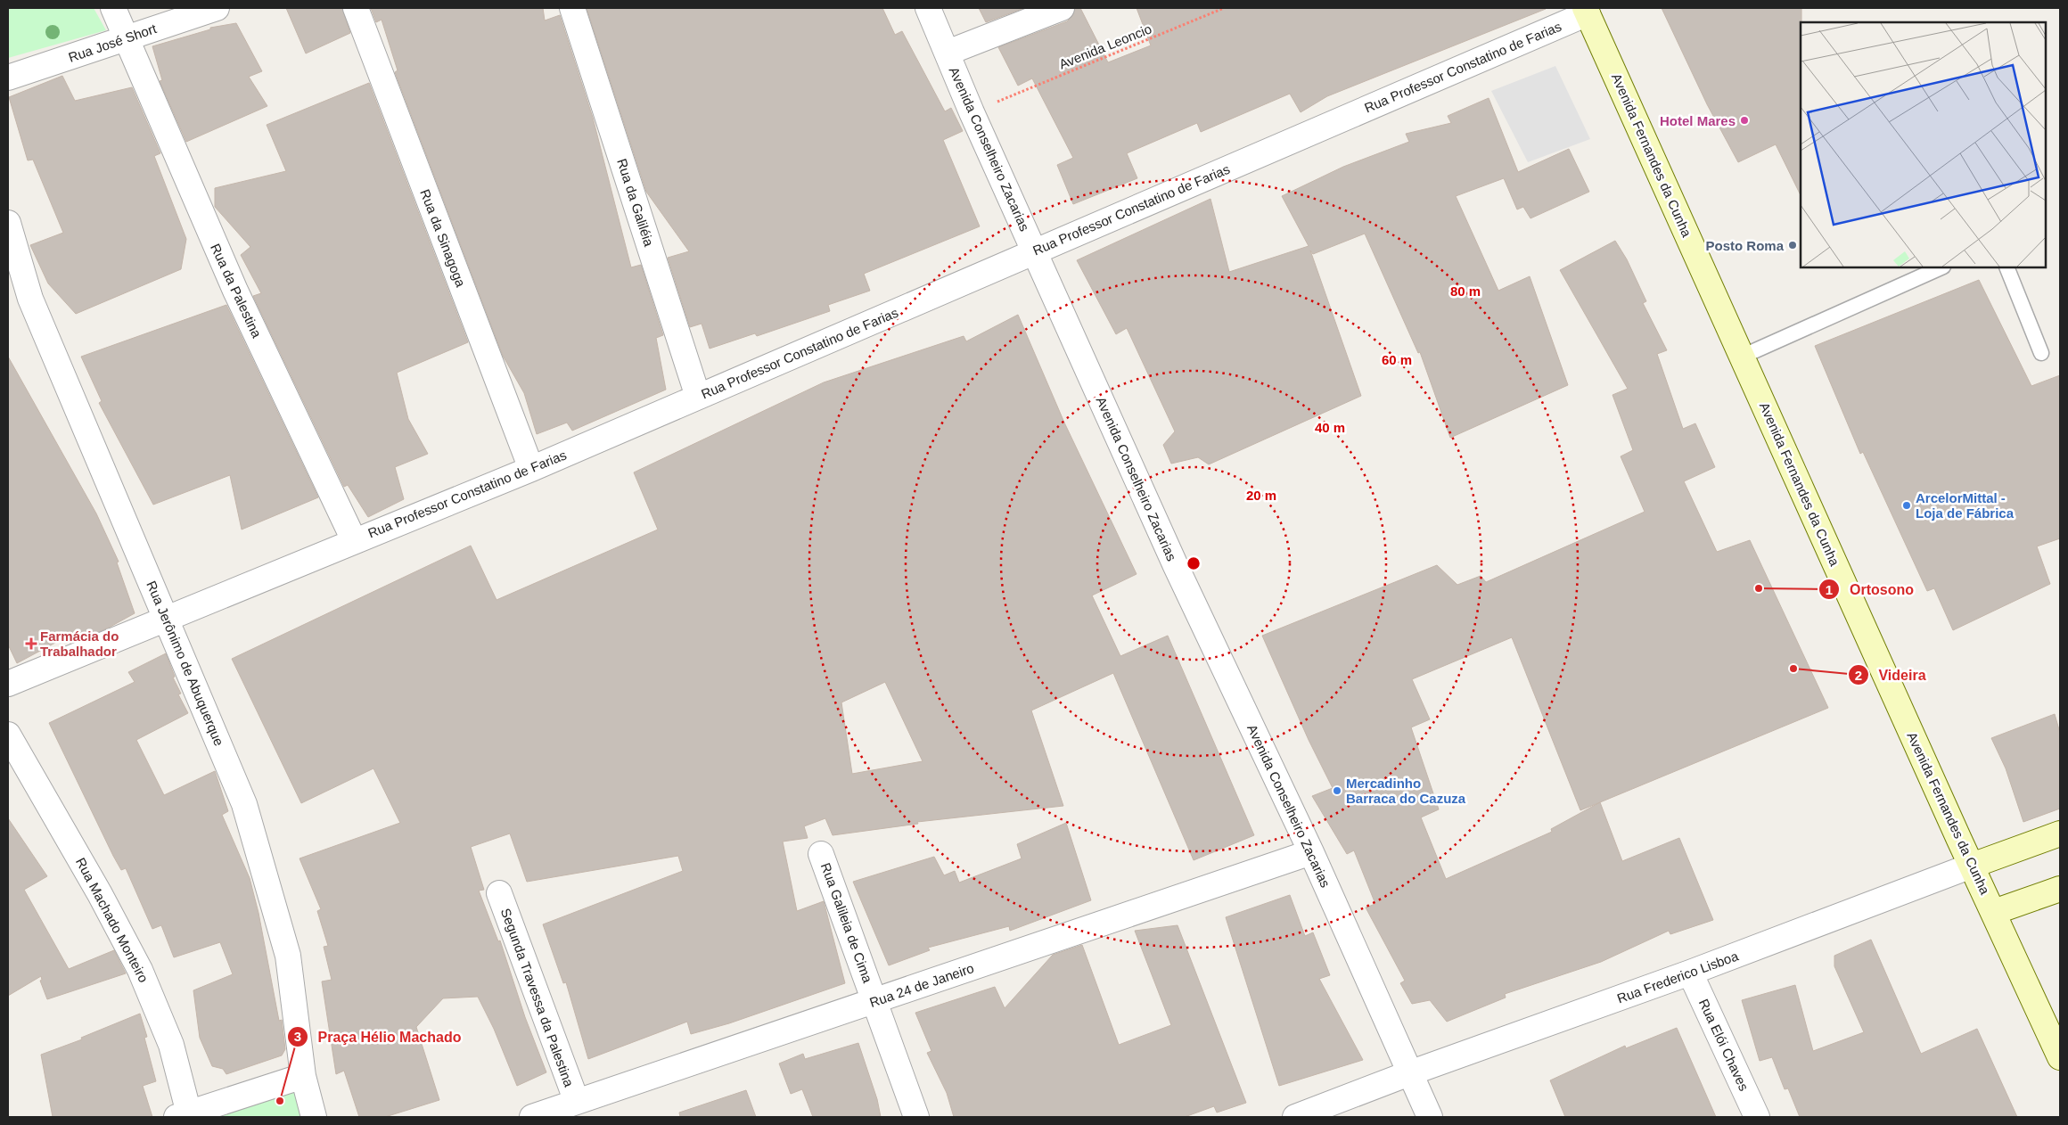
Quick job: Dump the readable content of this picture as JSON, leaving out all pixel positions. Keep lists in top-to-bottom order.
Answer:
{
  "streets": {
    "main road": ["Avenida Fernandes da Cunha", "Rua Frederico Lisboa"],
    "street": [
      "Rua José Short",
      "Rua Professor Constatino de Farias",
      "Avenida Conselheiro Zacarias",
      "Rua da Galiléia",
      "Rua da Sinagoga",
      "Rua da Palestina",
      "Rua Jerônimo de Abuquerque",
      "Rua Machado Monteiro",
      "Rua Galileia de Cima",
      "Rua 24 de Janeiro",
      "Segunda Travessa da Palestina",
      "Rua Elói Chaves"
    ],
    "path": ["Avenida Leoncio"]
  },
  "crossings": [
    ["Rua José Short", "Rua da Palestina"],
    ["Rua Professor Constatino de Farias", "Avenida Conselheiro Zacarias"],
    ["Rua Professor Constatino de Farias", "Avenida Fernandes da Cunha"],
    ["Rua Professor Constatino de Farias", "Rua da Galiléia"],
    ["Rua Professor Constatino de Farias", "Rua da Sinagoga"],
    ["Rua Professor Constatino de Farias", "Rua da Palestina"],
    ["Rua Professor Constatino de Farias", "Rua Jerônimo de Abuquerque"],
    ["Avenida Conselheiro Zacarias", "Rua Frederico Lisboa"],
    ["Avenida Conselheiro Zacarias", "Rua 24 de Janeiro"],
    ["Avenida Fernandes da Cunha", "Rua Frederico Lisboa"],
    ["Rua Galileia de Cima", "Rua 24 de Janeiro"],
    ["Rua Frederico Lisboa", "Rua Elói Chaves"],
    ["Rua 24 de Janeiro", "Segunda Travessa da Palestina"]
  ],
  "places": {
    "other": [
      "Hotel Mares",
      "Posto Roma",
      "ArcelorMittal - Loja de Fábrica",
      "Ortosono",
      "Videira",
      "Mercadinho Barraca do Cazuza",
      "Praça Hélio Machado"
    ],
    "health": ["Farmácia do Trabalhador"]
  },
  "rings": [
    "80 m",
    "60 m",
    "40 m",
    "20 m"
  ]
}
